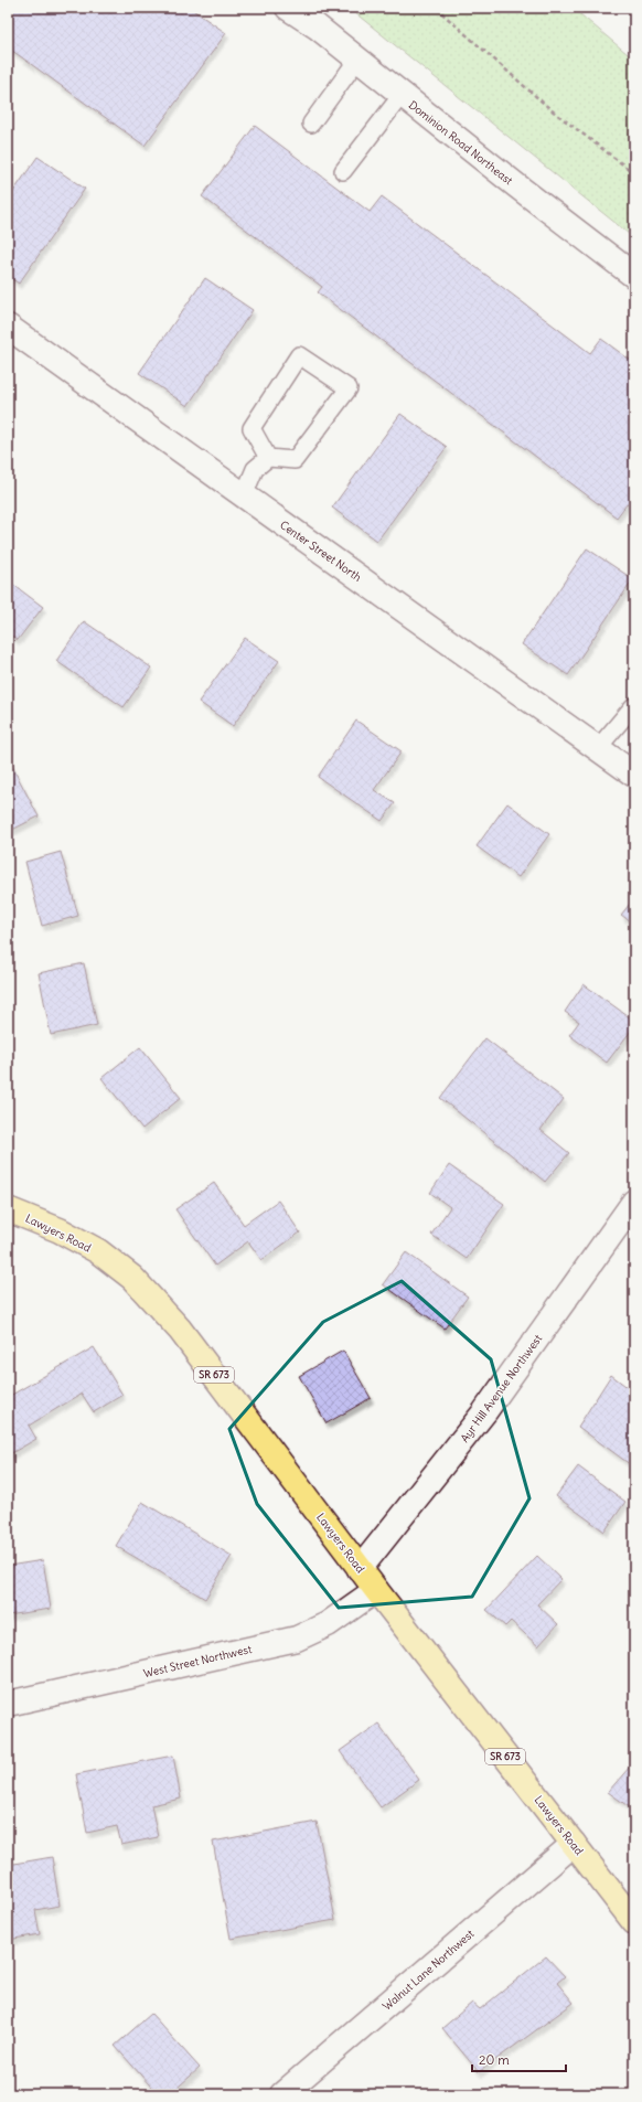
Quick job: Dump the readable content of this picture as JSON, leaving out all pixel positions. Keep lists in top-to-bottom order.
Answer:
{
  "streets": {
    "main road": ["Lawyers Road", "SR 673"],
    "street": [
      "Dominion Road Northeast",
      "Center Street North",
      "Ayr Hill Avenue Northwest",
      "West Street Northwest",
      "Walnut Lane Northwest"
    ]
  },
  "crossings": [
    ["Lawyers Road", "Ayr Hill Avenue Northwest"],
    ["Lawyers Road", "West Street Northwest"],
    ["Lawyers Road", "Walnut Lane Northwest"]
  ],
  "scale_bar": "20 m"
}
